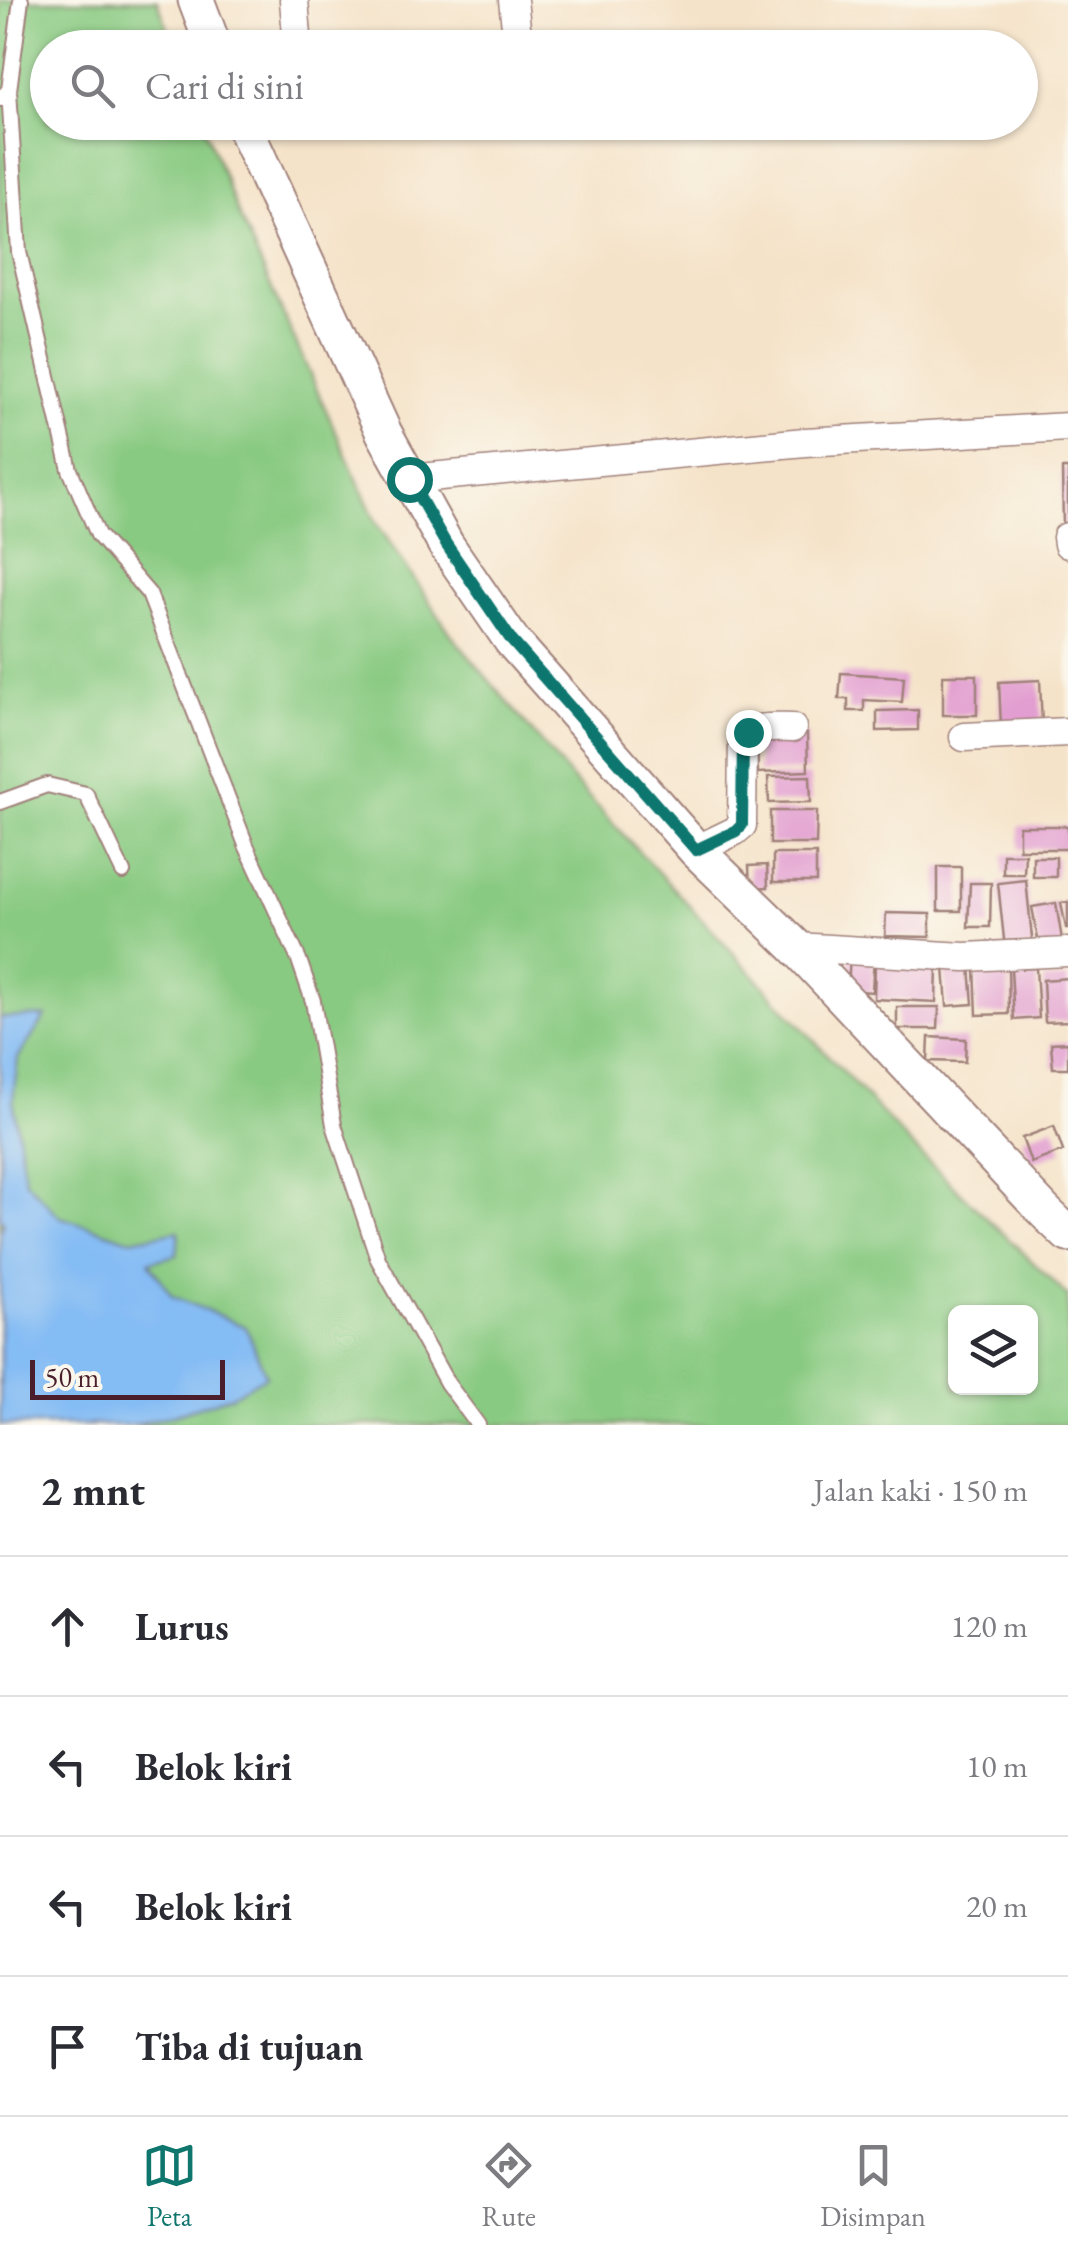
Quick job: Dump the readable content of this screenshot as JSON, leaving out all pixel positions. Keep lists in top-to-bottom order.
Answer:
{
  "scale_bar": "50 m",
  "page": {
    "search": "Cari di sini",
    "scale": "50 m",
    "heading": ["2 mnt", "Jalan kaki · 150 m"],
    "list": [
      ["Lurus", "120 m"],
      ["Belok kiri", "10 m"],
      ["Belok kiri", "20 m"],
      "Tiba di tujuan"
    ],
    "nav": ["Peta", "Rute", "Disimpan"]
  }
}
